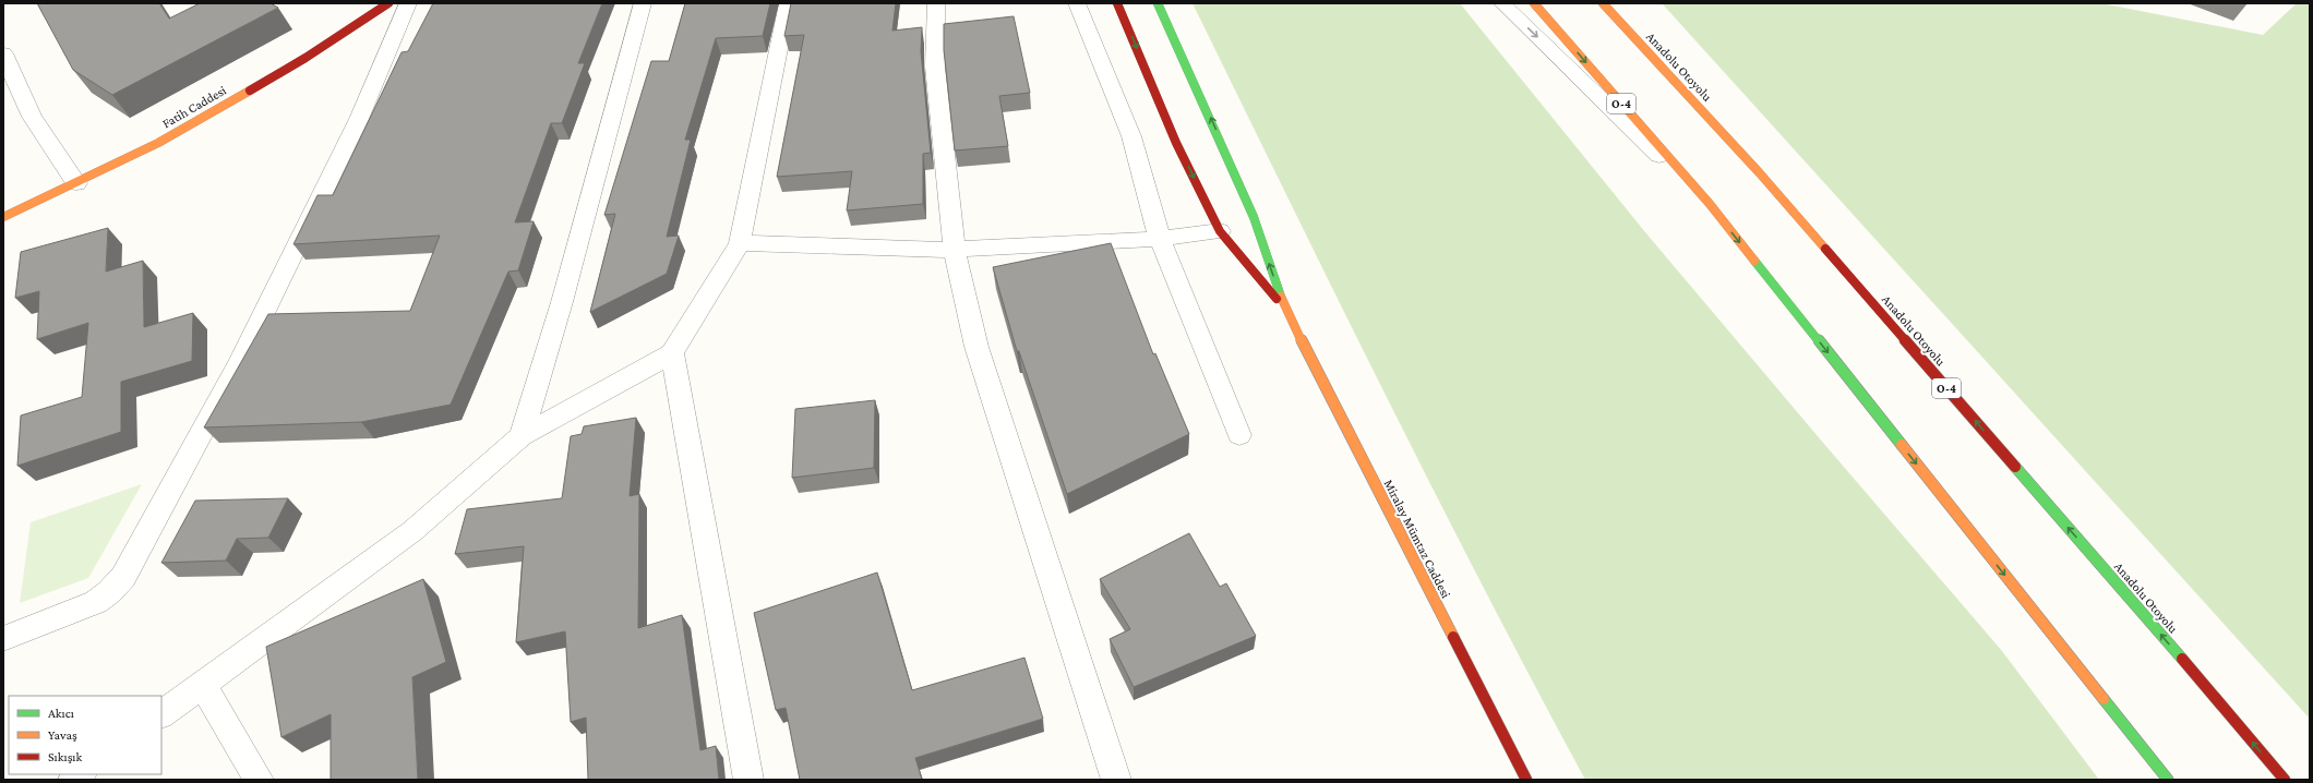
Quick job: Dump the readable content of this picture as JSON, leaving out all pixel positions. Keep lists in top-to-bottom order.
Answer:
{
  "streets": {
    "main road": [
      "Anadolu Otoyolu",
      "O-4",
      "Fatih Caddesi",
      "Miralay Mümtaz Caddesi"
    ]
  },
  "legend": ["Akıcı", "Yavaş", "Sıkışık"]
}
